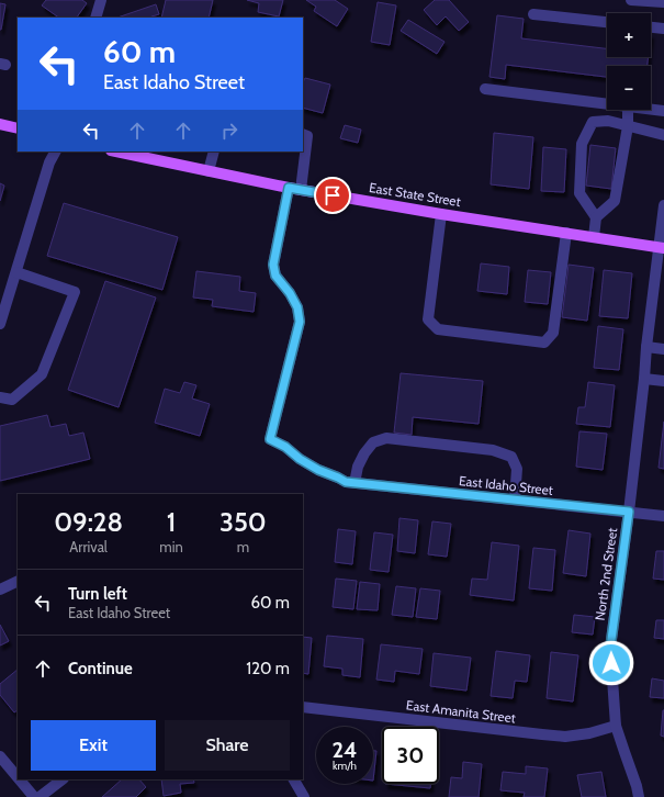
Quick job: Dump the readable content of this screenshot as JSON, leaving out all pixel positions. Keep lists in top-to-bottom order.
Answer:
{
  "streets": {
    "main road": ["East State Street"],
    "street": ["East Idaho Street", "North 2nd Street", "East Amanita Street"]
  },
  "crossings": [
    ["East State Street", "East Idaho Street"],
    ["East State Street", "North 2nd Street"],
    ["East Idaho Street", "North 2nd Street"],
    ["North 2nd Street", "East Amanita Street"]
  ],
  "page": {
    "map_buttons": ["+", "−"],
    "turn": ["60 m", "East Idaho Street"],
    "eta": [
      "09:28",
      "Arrival",
      "1",
      "min",
      "350",
      "m"
    ],
    "list": [
      {
        "name": "Turn left",
        "note": "East Idaho Street",
        "value": "60 m"
      },
      {
        "name": "Continue",
        "value": "120 m"
      }
    ],
    "buttons": ["Exit", "Share"],
    "speed": "24 km/h",
    "limit": "30"
  }
}
